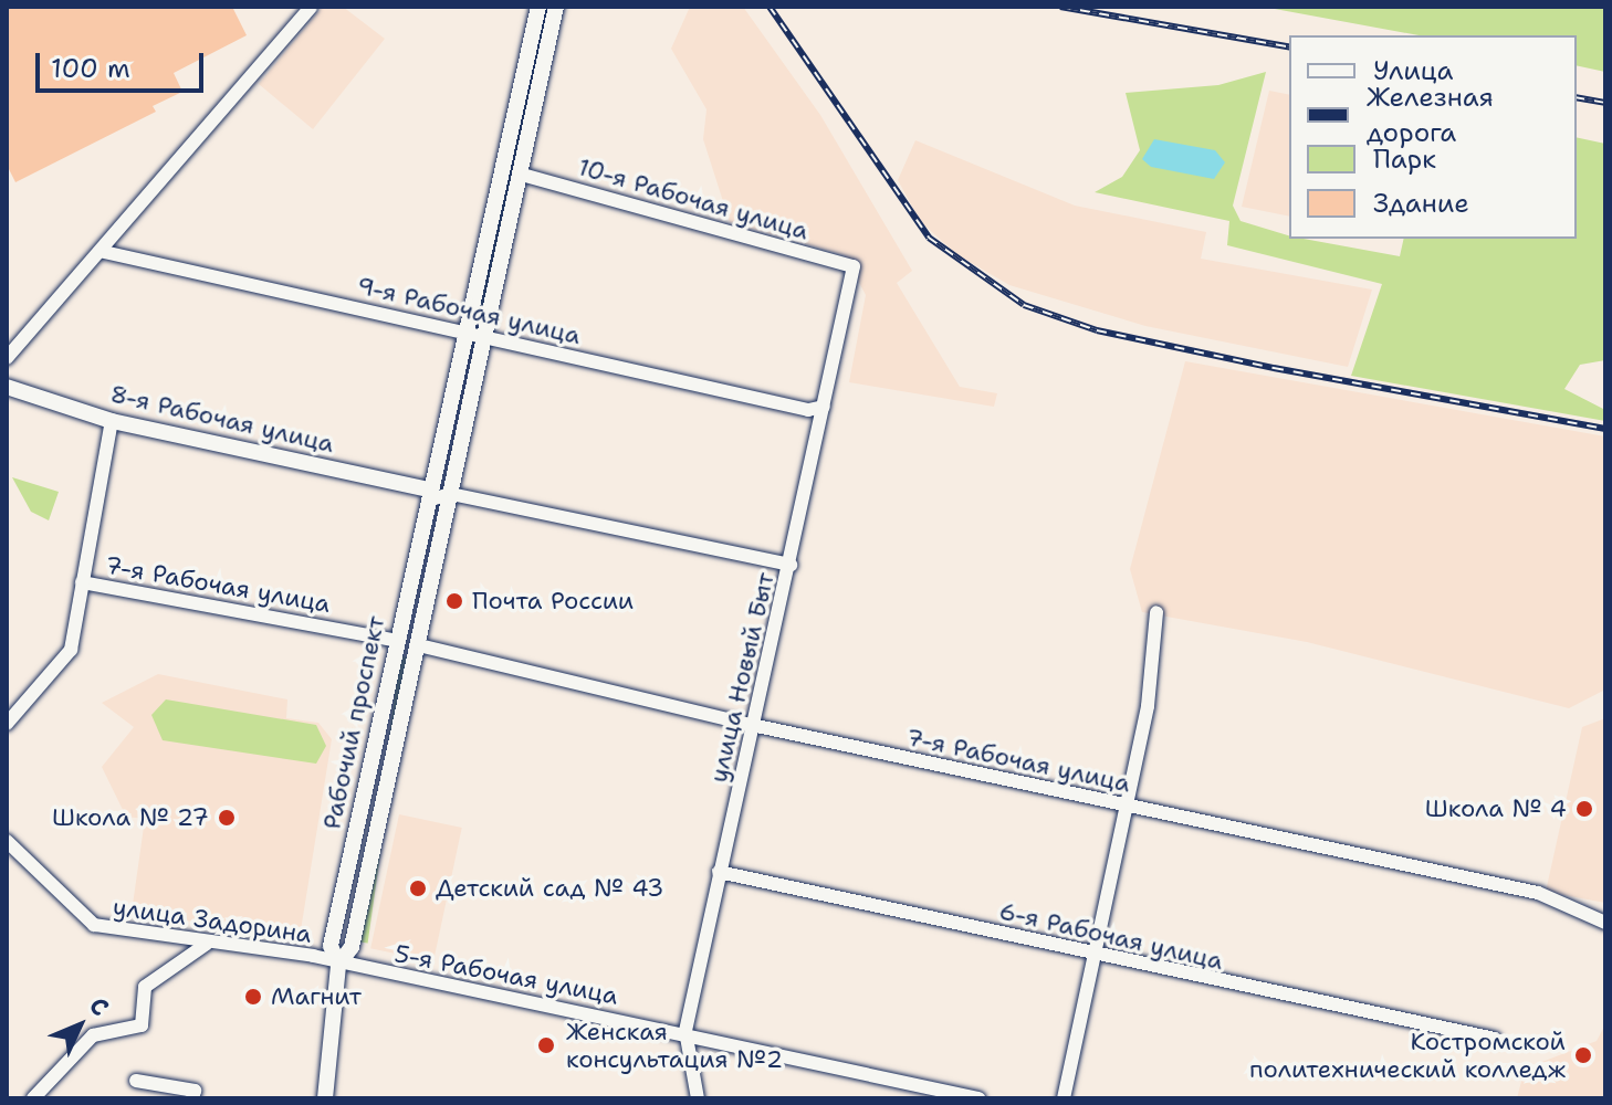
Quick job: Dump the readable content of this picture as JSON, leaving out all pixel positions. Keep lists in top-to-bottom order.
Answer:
{
  "streets": {
    "street": [
      "10-я Рабочая улица",
      "9-я Рабочая улица",
      "8-я Рабочая улица",
      "7-я Рабочая улица",
      "улица Новый Быт",
      "Рабочий проспект",
      "улица Задорина",
      "6-я Рабочая улица",
      "5-я Рабочая улица"
    ]
  },
  "crossings": [
    ["10-я Рабочая улица", "улица Новый Быт"],
    ["10-я Рабочая улица", "Рабочий проспект"],
    ["9-я Рабочая улица", "улица Новый Быт"],
    ["9-я Рабочая улица", "Рабочий проспект"],
    ["8-я Рабочая улица", "Рабочий проспект"],
    ["7-я Рабочая улица", "улица Новый Быт"],
    ["7-я Рабочая улица", "Рабочий проспект"],
    ["улица Новый Быт", "6-я Рабочая улица"],
    ["улица Новый Быт", "5-я Рабочая улица"],
    ["Рабочий проспект", "улица Задорина"],
    ["Рабочий проспект", "5-я Рабочая улица"],
    ["улица Задорина", "5-я Рабочая улица"]
  ],
  "places": [
    "Почта России",
    "Школа № 4",
    "Школа № 27",
    "Детский сад № 43",
    "Магнит",
    "Женская консультация №2",
    "Костромской политехнический колледж"
  ],
  "legend": [
    "Улица",
    "Железная дорога",
    "Парк",
    "Здание"
  ],
  "scale_bar": "100 m",
  "north": "top right"
}
